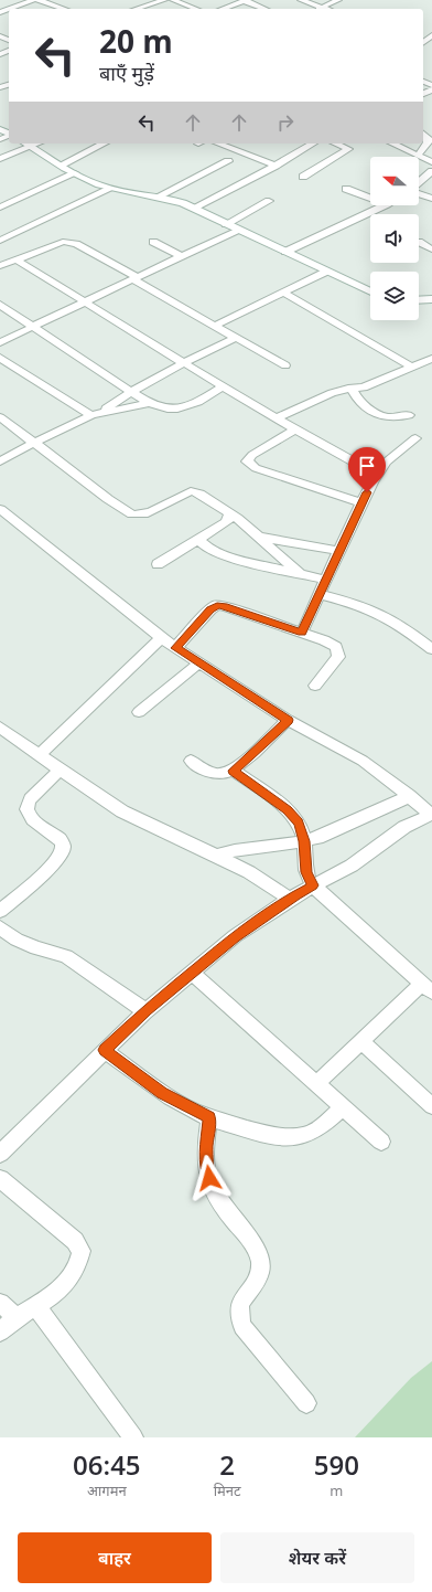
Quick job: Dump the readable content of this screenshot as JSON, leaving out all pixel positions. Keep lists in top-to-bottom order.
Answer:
{
  "north": "left",
  "page": {
    "turn": ["20 m", "बाएँ मुड़ें"],
    "eta": [
      "06:45",
      "आगमन",
      "2",
      "मिनट",
      "590",
      "m"
    ],
    "buttons": ["बाहर", "शेयर करें"]
  }
}
